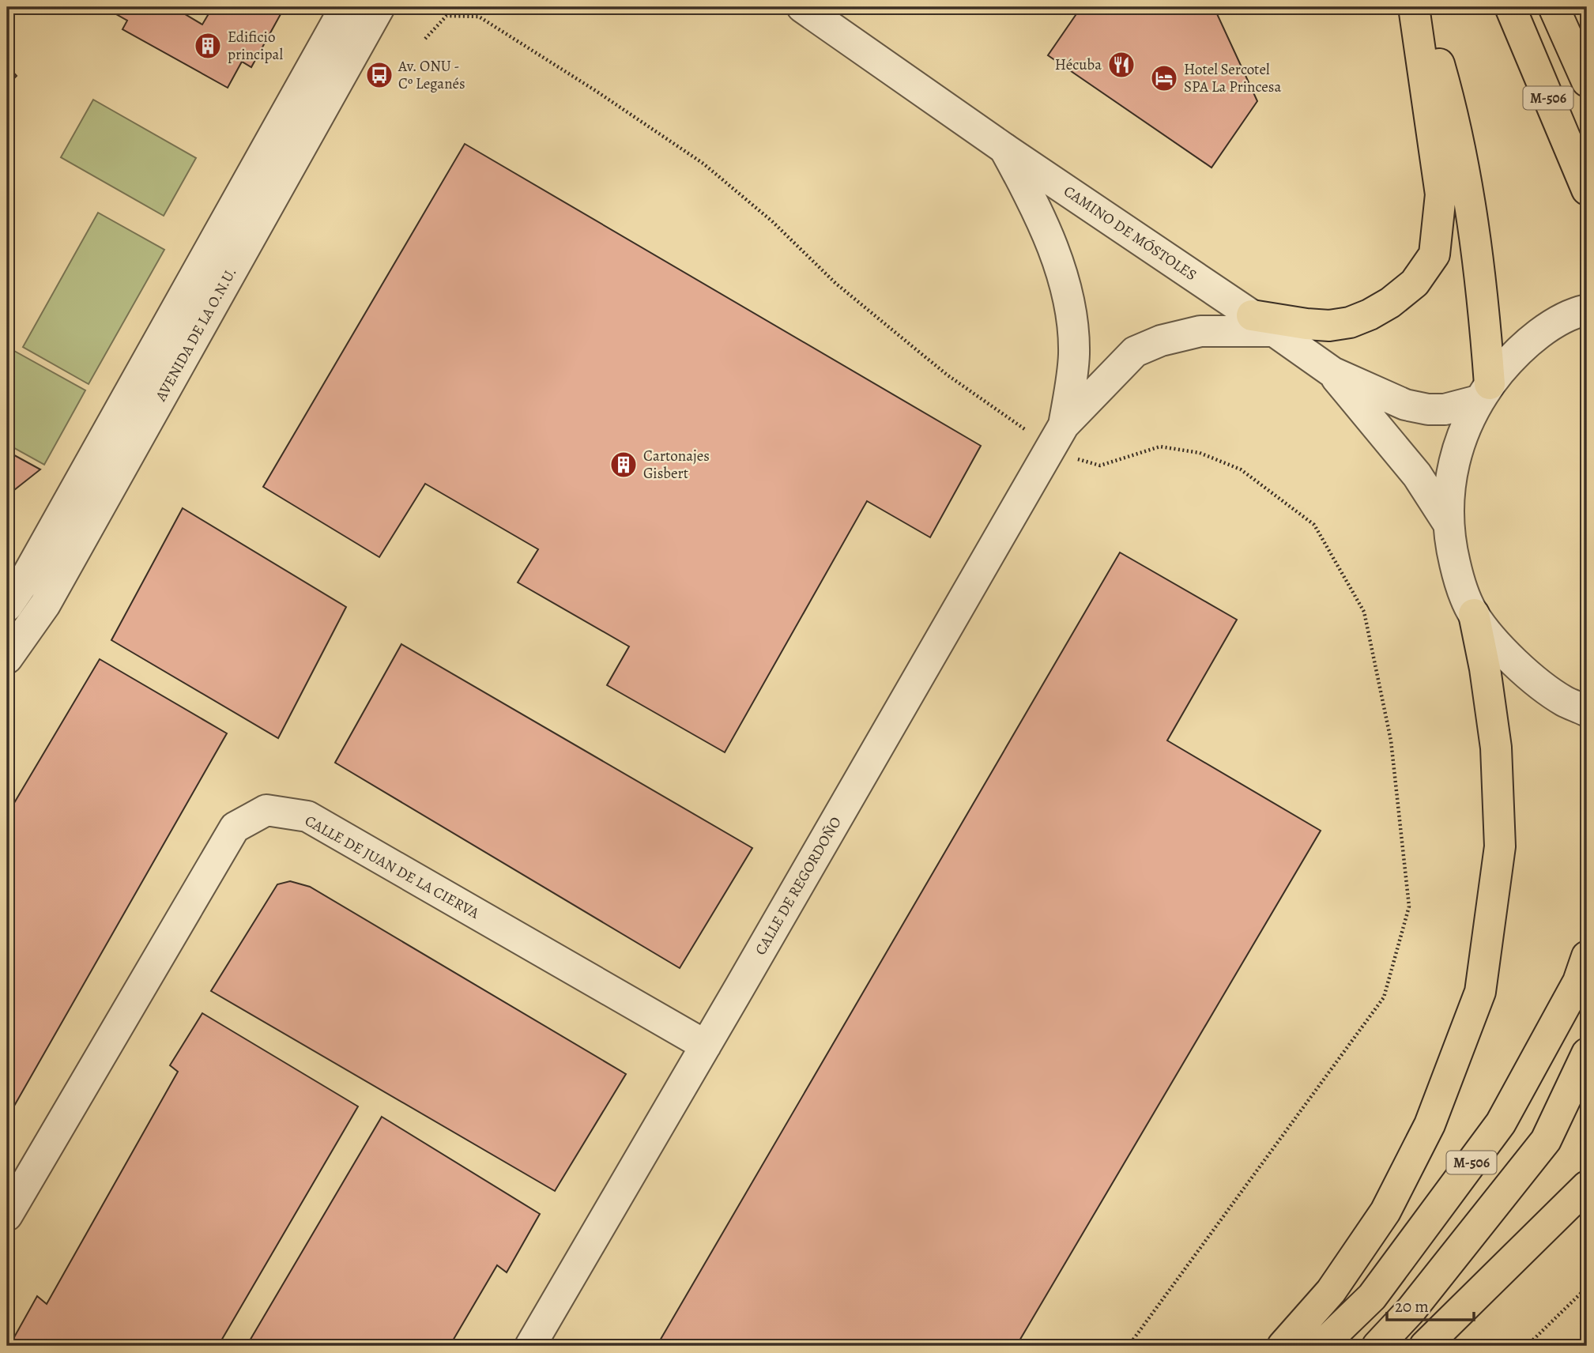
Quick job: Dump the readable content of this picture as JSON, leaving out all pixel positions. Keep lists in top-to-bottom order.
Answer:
{
  "streets": {
    "highway": ["M-506"],
    "street": [
      "CAMINO DE MÓSTOLES",
      "AVENIDA DE LA O.N.U.",
      "CALLE DE JUAN DE LA CIERVA",
      "CALLE DE REGORDOÑO"
    ]
  },
  "crossings": [
    ["CALLE DE JUAN DE LA CIERVA", "CALLE DE REGORDOÑO"]
  ],
  "places": {
    "building": ["Edificio principal", "Cartonajes Gisbert"],
    "restaurant": ["Hécuba"],
    "bus stop": ["Av. ONU - Cº Leganés"],
    "hotel": ["Hotel Sercotel SPA La Princesa"]
  },
  "scale_bar": "20 m"
}
